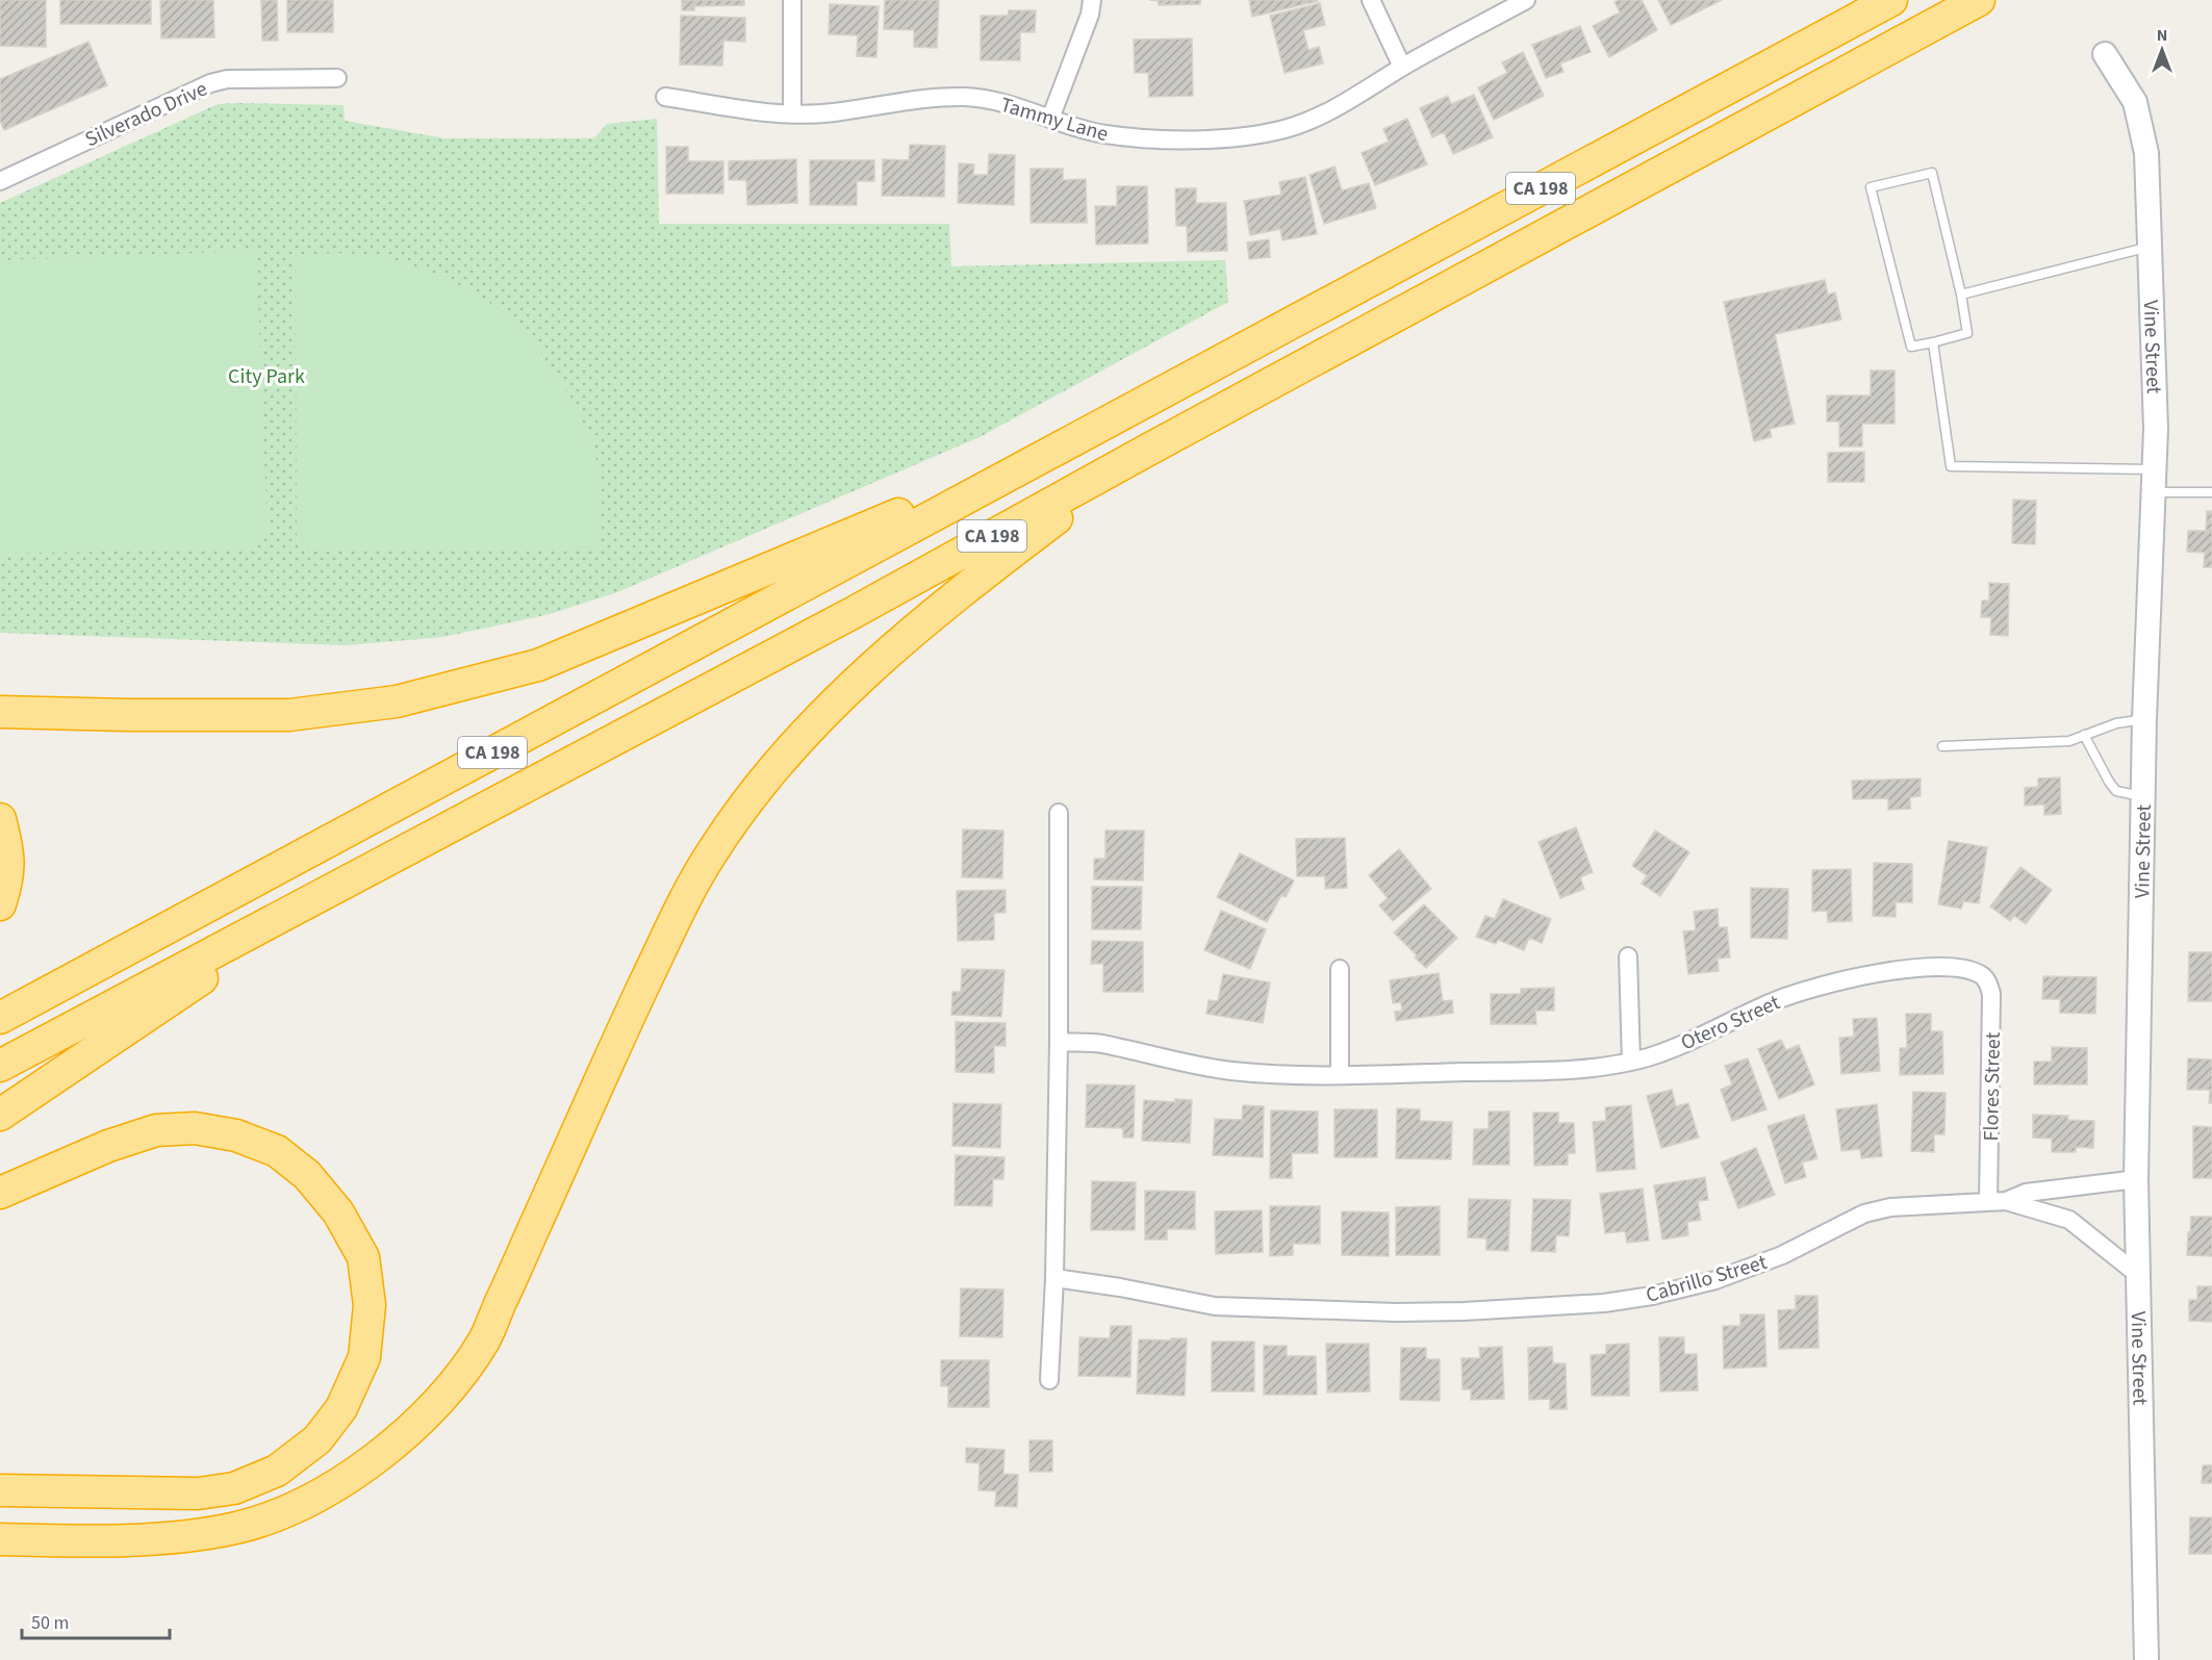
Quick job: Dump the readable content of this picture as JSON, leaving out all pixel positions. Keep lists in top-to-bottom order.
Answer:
{
  "streets": {
    "highway": ["CA 198"],
    "street": [
      "Silverado Drive",
      "Tammy Lane",
      "Vine Street",
      "Otero Street",
      "Flores Street",
      "Cabrillo Street"
    ]
  },
  "crossings": [
    ["Vine Street", "Cabrillo Street"],
    ["Otero Street", "Flores Street"],
    ["Flores Street", "Cabrillo Street"]
  ],
  "parks": ["City Park"],
  "scale_bar": "50 m",
  "north": "top"
}
